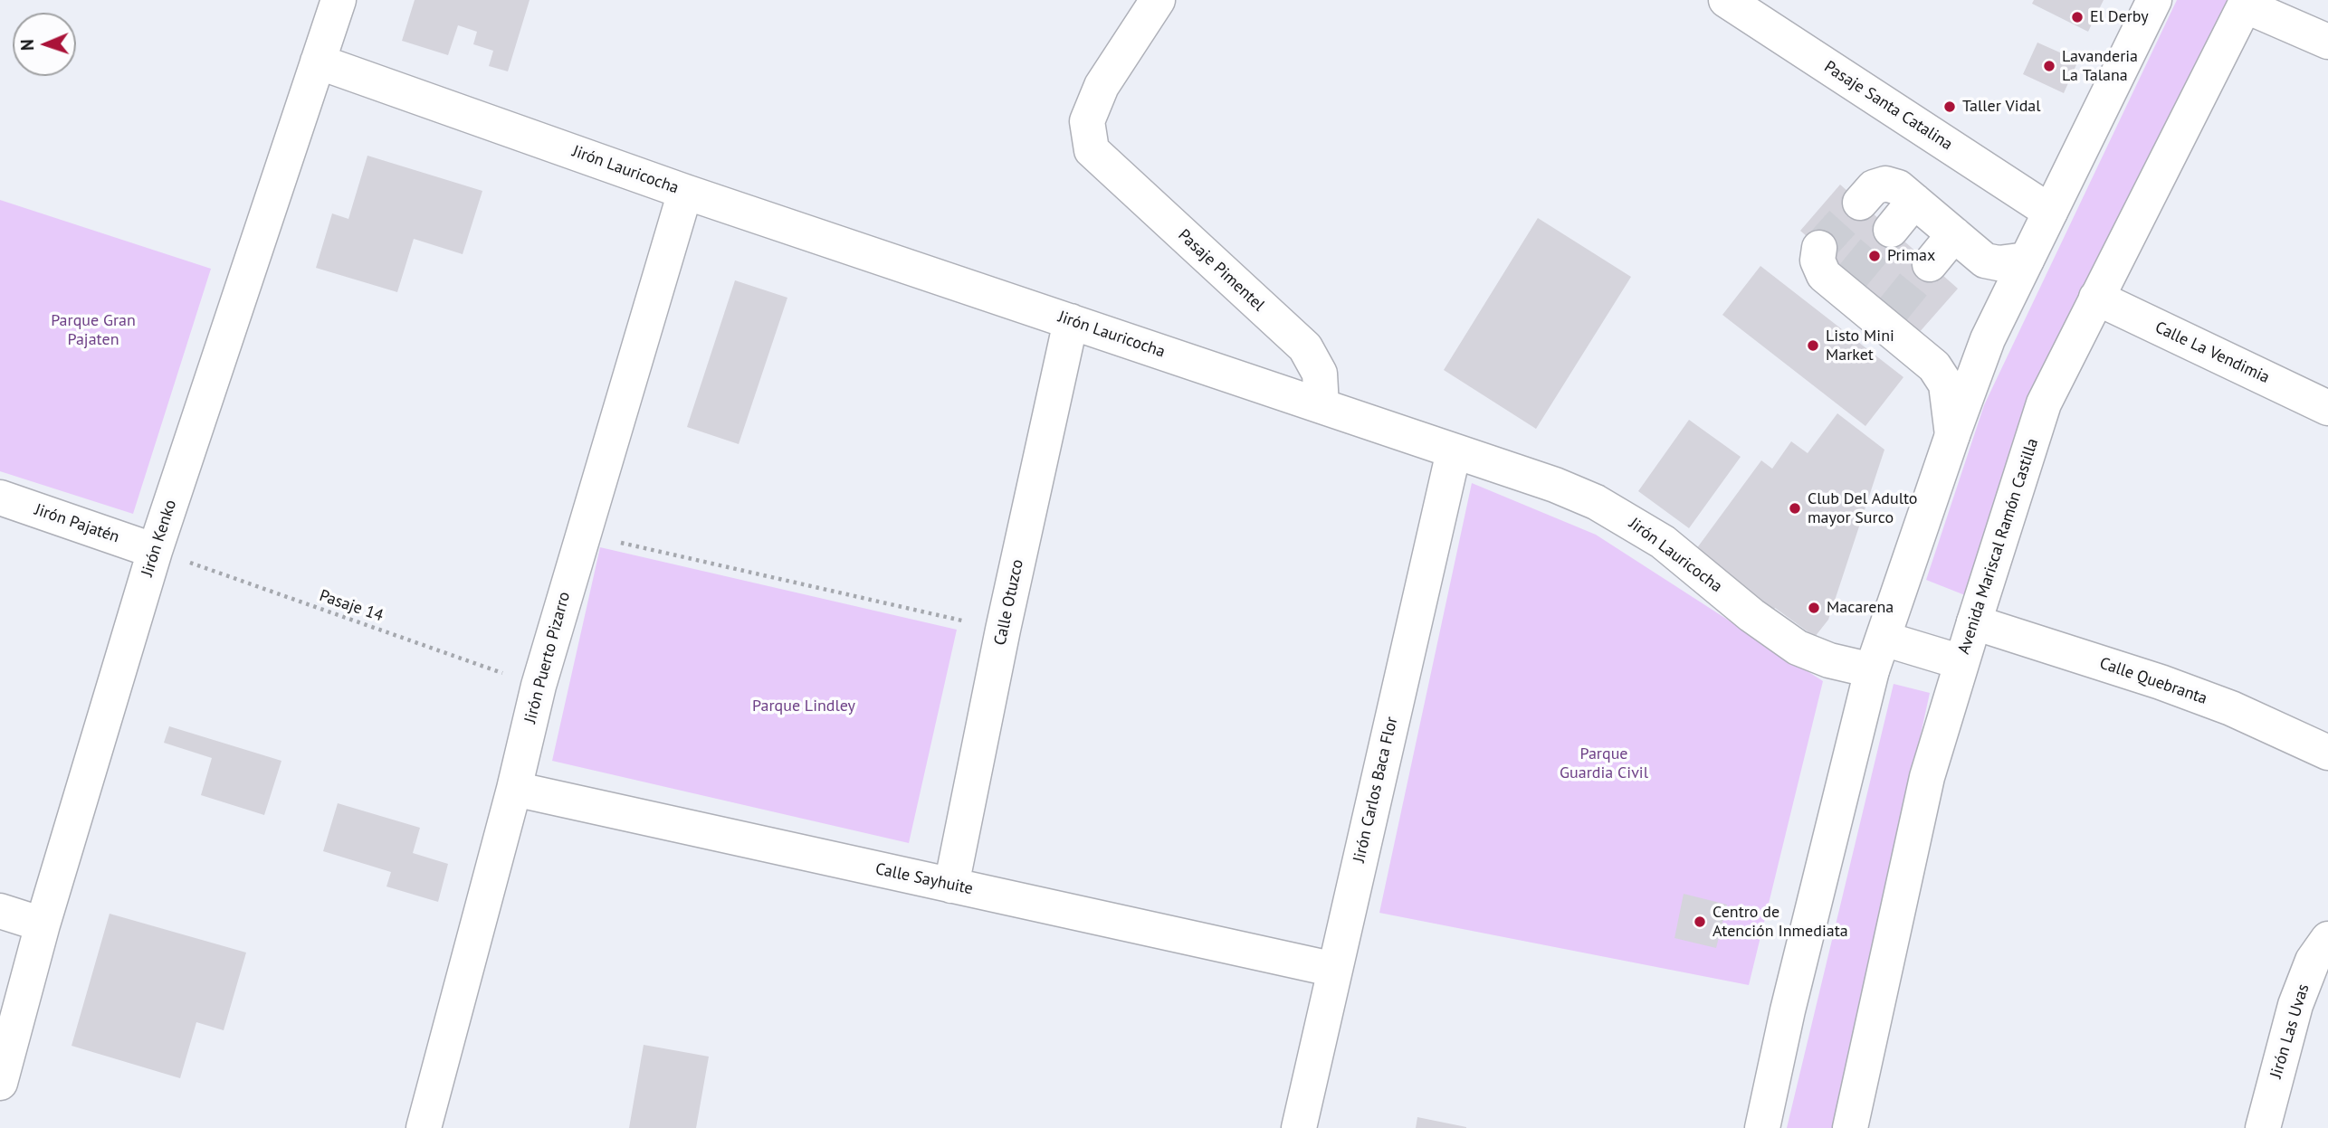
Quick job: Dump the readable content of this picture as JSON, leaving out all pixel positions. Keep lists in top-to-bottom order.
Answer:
{
  "streets": {
    "street": [
      "Pasaje Santa Catalina",
      "Jirón Lauricocha",
      "Pasaje Pimentel",
      "Calle La Vendimia",
      "Jirón Pajatén",
      "Jirón Kenko",
      "Avenida Mariscal Ramón Castilla",
      "Calle Otuzco",
      "Jirón Puerto Pizarro",
      "Calle Quebranta",
      "Jirón Carlos Baca Flor",
      "Calle Sayhuite",
      "Jirón Las Uvas"
    ],
    "path": ["Pasaje 14"]
  },
  "crossings": [
    ["Jirón Lauricocha", "Pasaje Pimentel"],
    ["Jirón Lauricocha", "Jirón Kenko"],
    ["Jirón Lauricocha", "Avenida Mariscal Ramón Castilla"],
    ["Jirón Lauricocha", "Calle Otuzco"],
    ["Jirón Lauricocha", "Jirón Puerto Pizarro"],
    ["Jirón Lauricocha", "Jirón Carlos Baca Flor"],
    ["Calle La Vendimia", "Avenida Mariscal Ramón Castilla"],
    ["Jirón Pajatén", "Jirón Kenko"],
    ["Jirón Pajatén", "Pasaje 14"],
    ["Jirón Kenko", "Pasaje 14"],
    ["Avenida Mariscal Ramón Castilla", "Calle Quebranta"],
    ["Calle Otuzco", "Calle Sayhuite"],
    ["Pasaje 14", "Jirón Puerto Pizarro"],
    ["Jirón Puerto Pizarro", "Calle Sayhuite"],
    ["Jirón Carlos Baca Flor", "Calle Sayhuite"]
  ],
  "parks": ["Parque Gran Pajaten", "Parque Lindley", "Parque Guardia Civil"],
  "places": [
    "El Derby",
    "Lavanderia La Talana",
    "Taller Vidal",
    "Primax",
    "Listo Mini Market",
    "Club Del Adulto mayor Surco",
    "Macarena",
    "Centro de Atención Inmediata"
  ],
  "north": "left"
}
